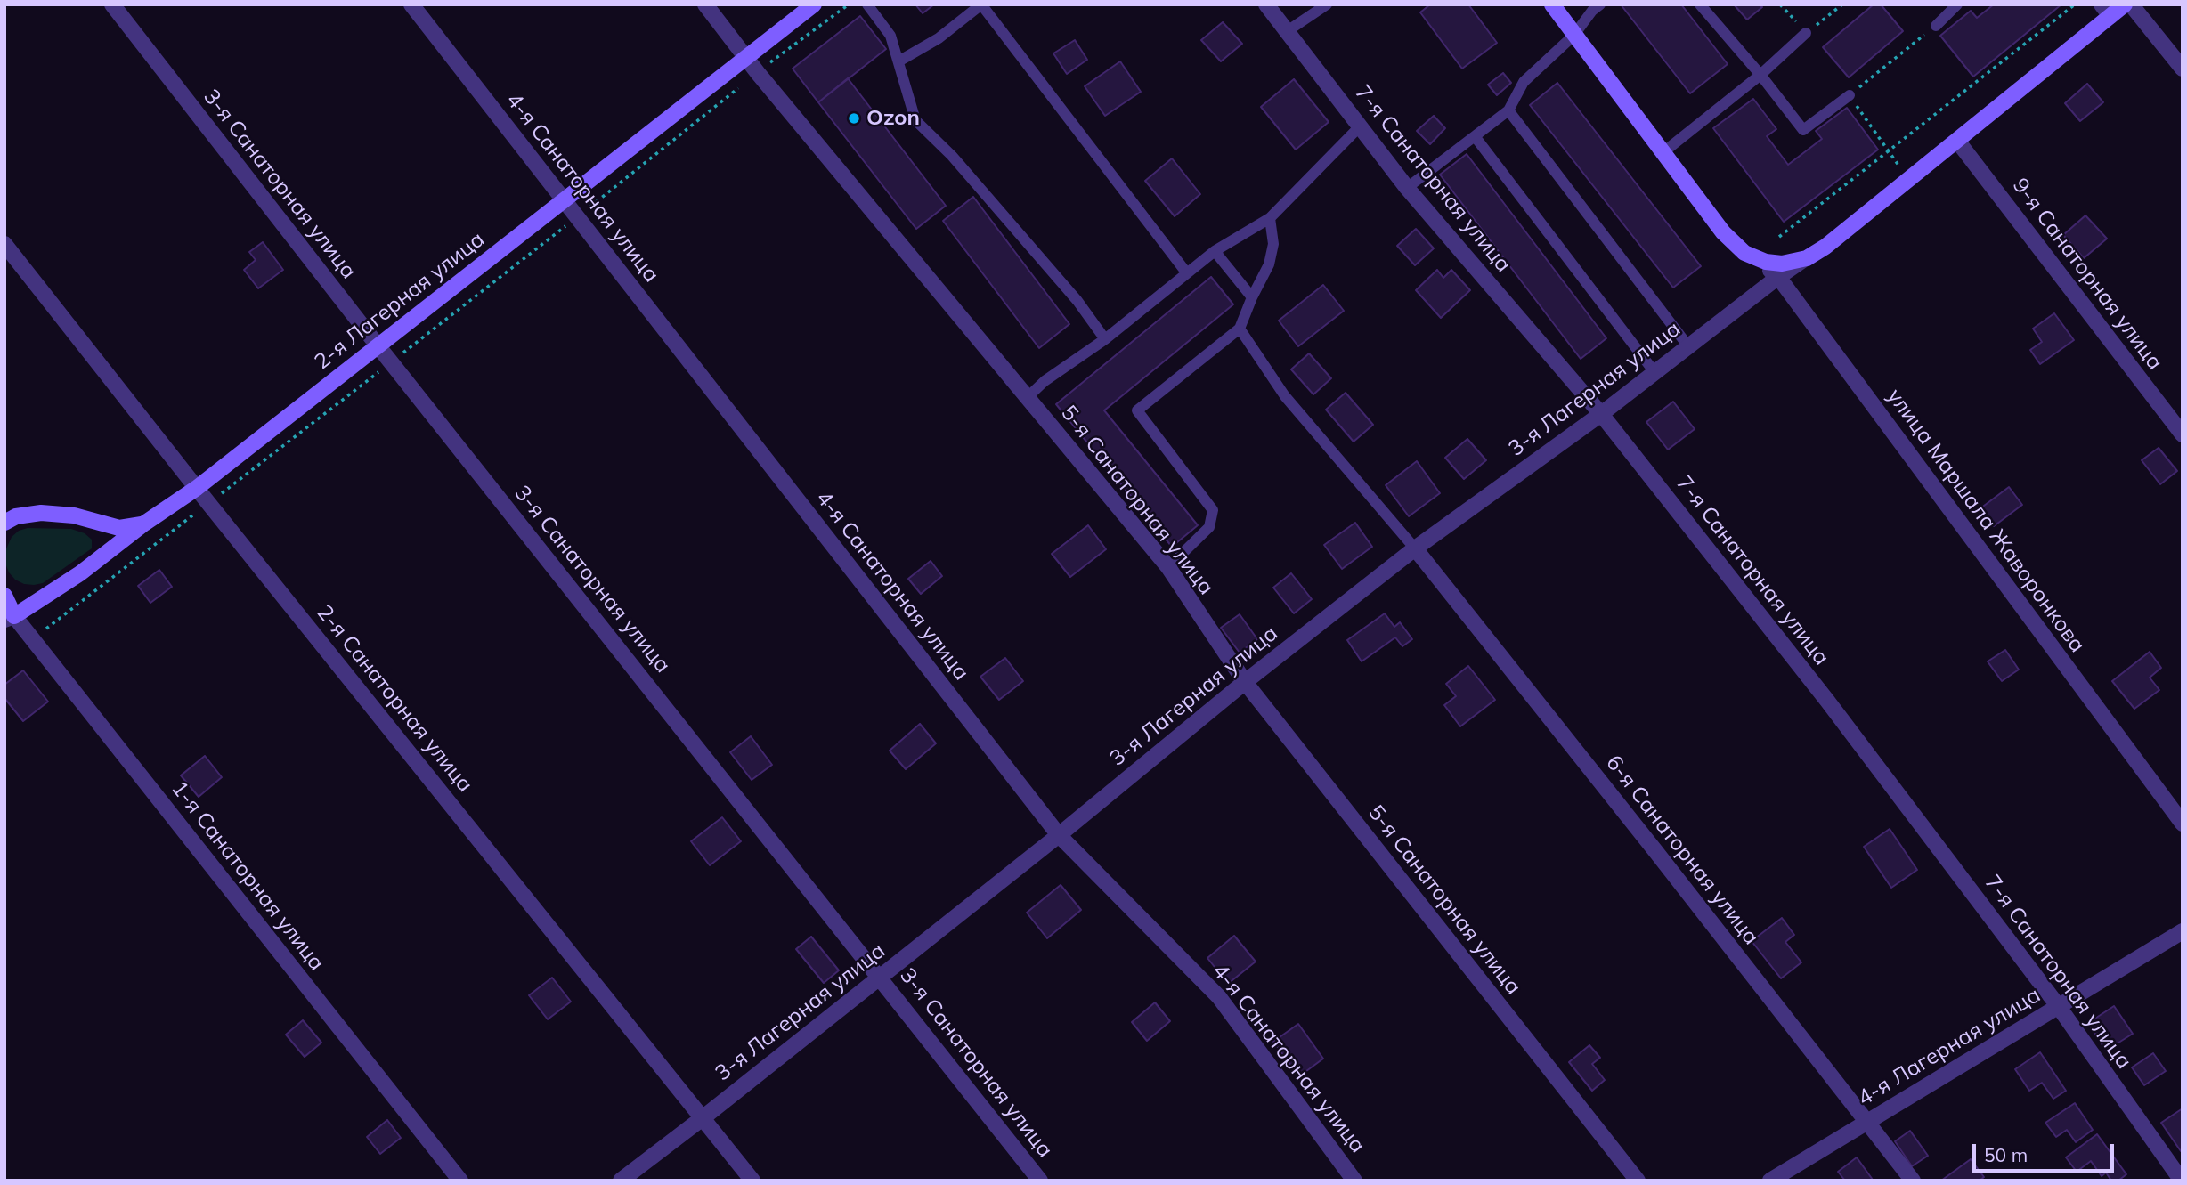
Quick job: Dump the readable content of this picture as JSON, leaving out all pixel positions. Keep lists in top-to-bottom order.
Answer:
{
  "streets": {
    "street": [
      "7-я Санаторная улица",
      "3-я Санаторная улица",
      "4-я Санаторная улица",
      "9-я Санаторная улица",
      "2-я Лагерная улица",
      "3-я Лагерная улица",
      "5-я Санаторная улица",
      "улица Маршала Жаворонкова",
      "2-я Санаторная улица",
      "6-я Санаторная улица",
      "1-я Санаторная улица",
      "4-я Лагерная улица"
    ]
  },
  "crossings": [
    ["7-я Санаторная улица", "3-я Лагерная улица"],
    ["7-я Санаторная улица", "4-я Лагерная улица"],
    ["3-я Санаторная улица", "2-я Лагерная улица"],
    ["3-я Санаторная улица", "3-я Лагерная улица"],
    ["4-я Санаторная улица", "2-я Лагерная улица"],
    ["4-я Санаторная улица", "3-я Лагерная улица"],
    ["9-я Санаторная улица", "3-я Лагерная улица"],
    ["2-я Лагерная улица", "5-я Санаторная улица"],
    ["2-я Лагерная улица", "2-я Санаторная улица"],
    ["2-я Лагерная улица", "1-я Санаторная улица"],
    ["3-я Лагерная улица", "5-я Санаторная улица"],
    ["3-я Лагерная улица", "улица Маршала Жаворонкова"],
    ["3-я Лагерная улица", "2-я Санаторная улица"],
    ["3-я Лагерная улица", "6-я Санаторная улица"],
    ["6-я Санаторная улица", "4-я Лагерная улица"]
  ],
  "places": ["Ozon"],
  "scale_bar": "50 m"
}
